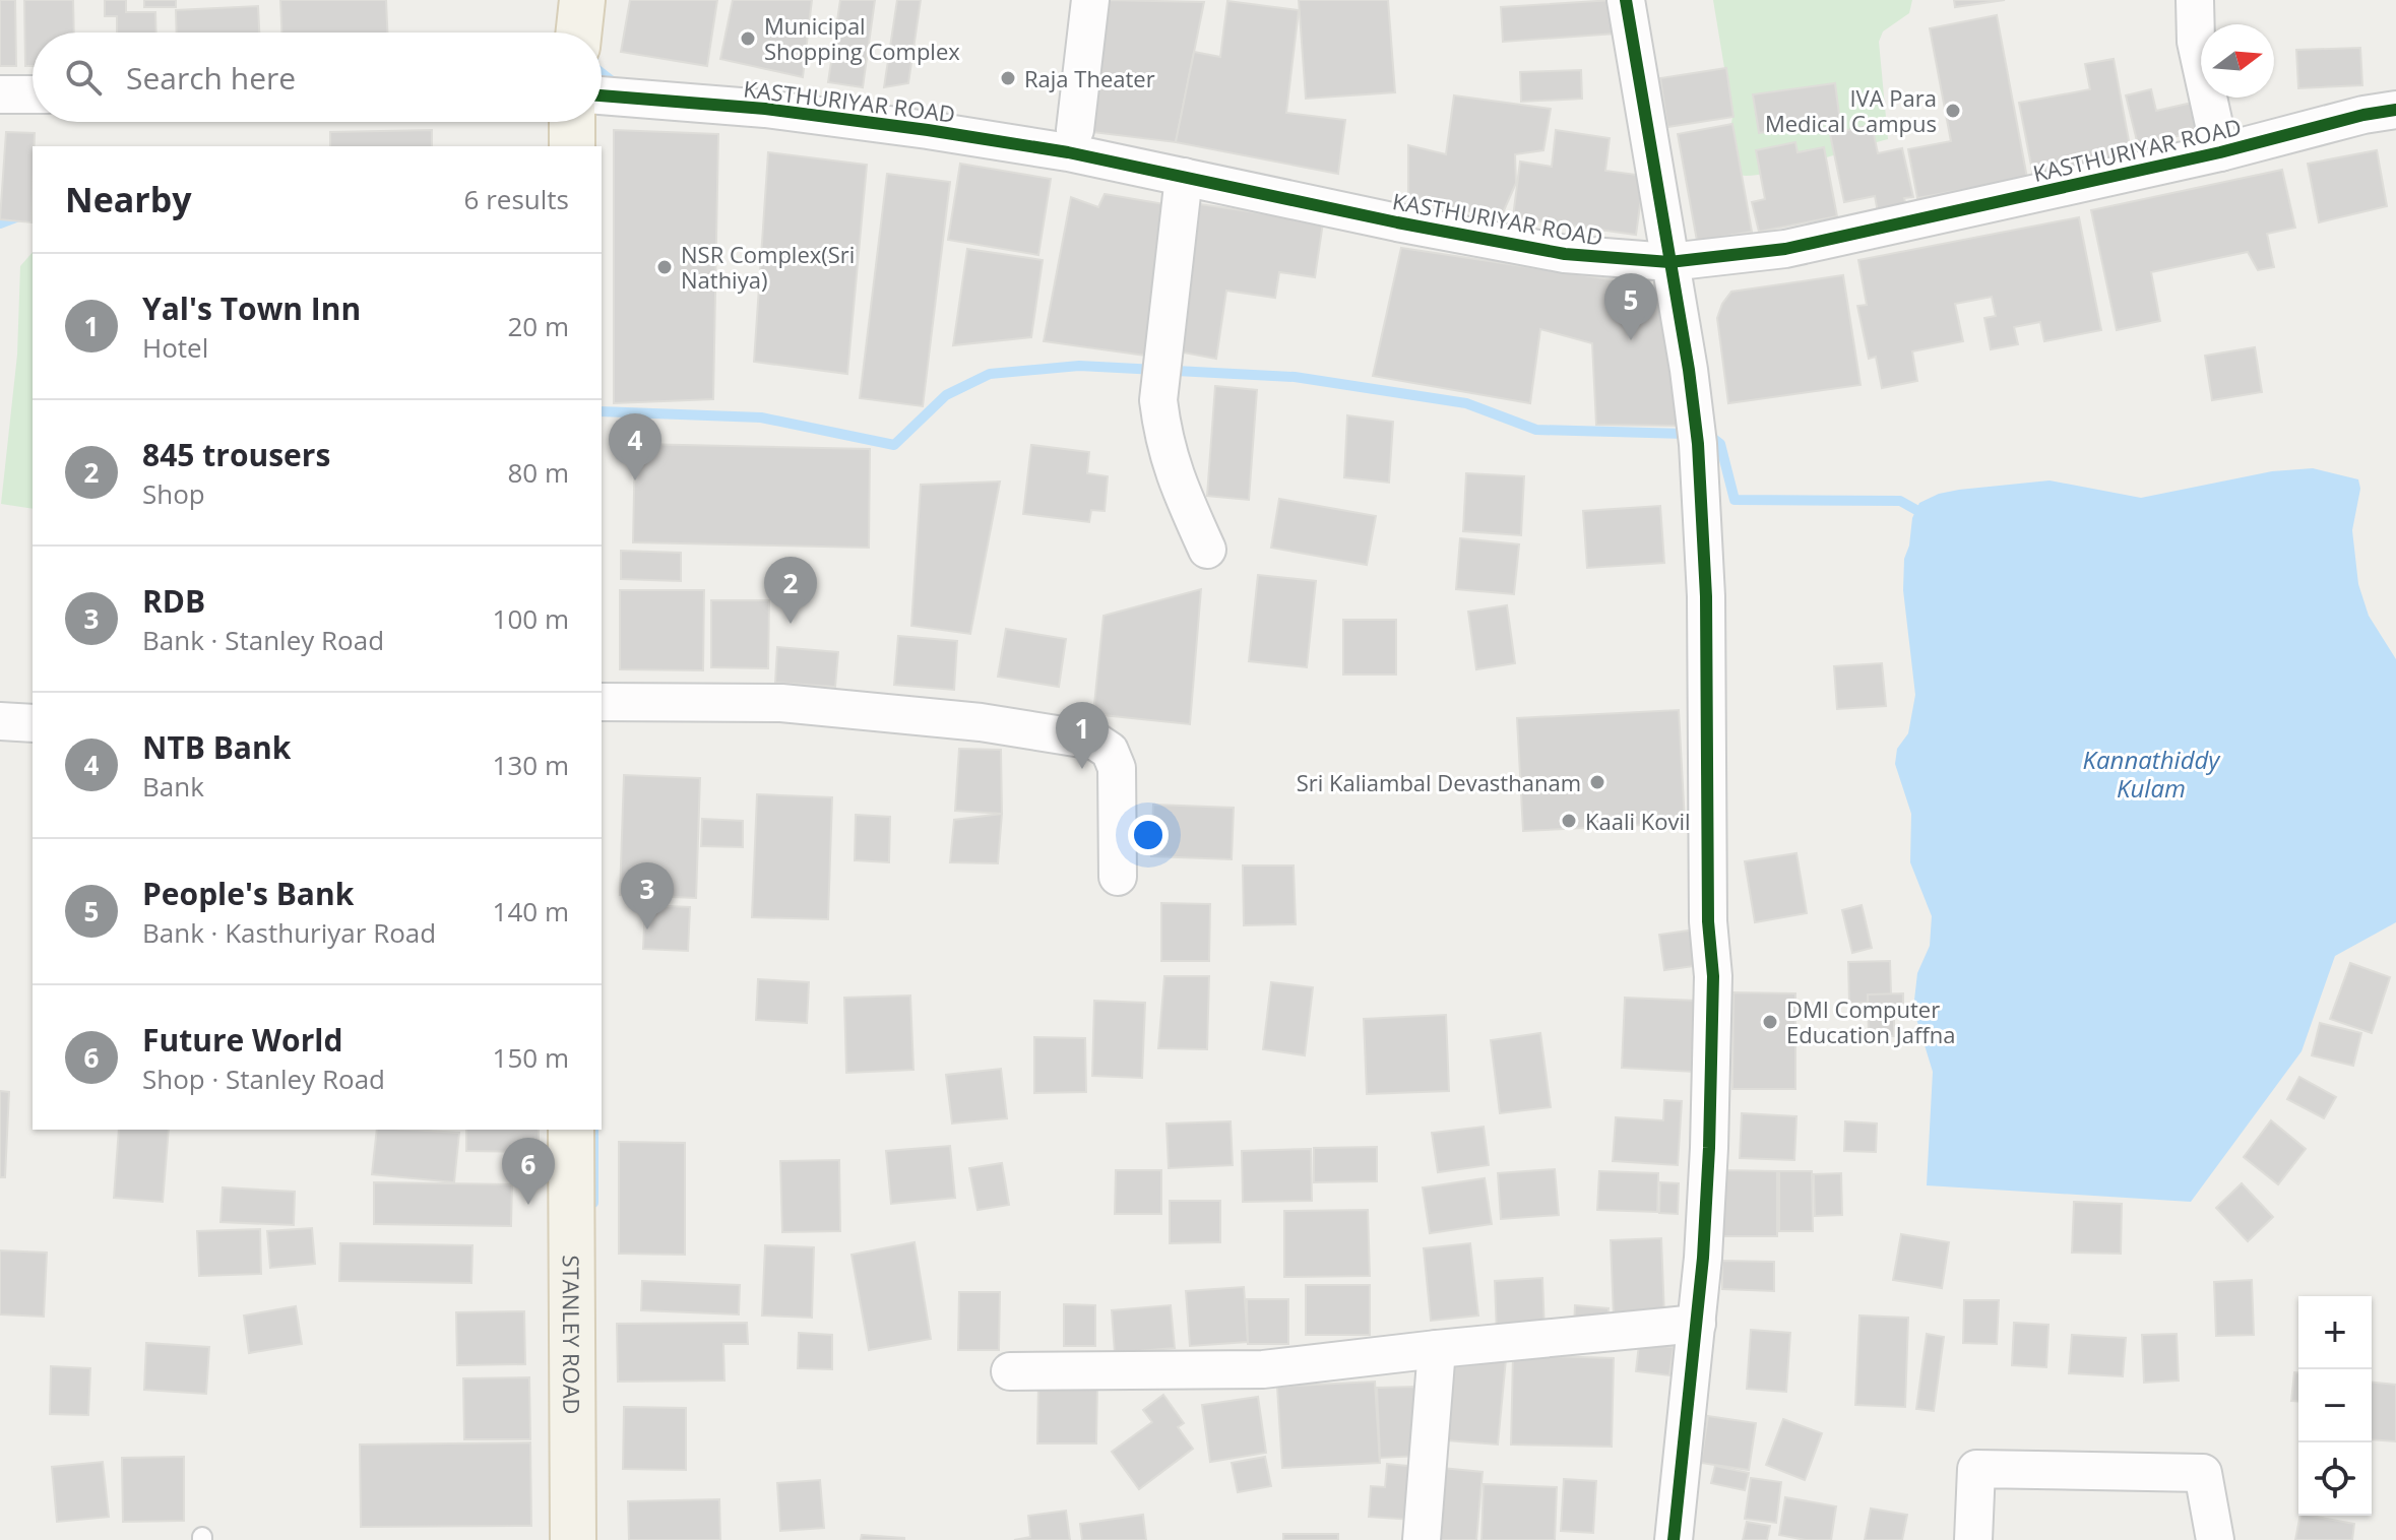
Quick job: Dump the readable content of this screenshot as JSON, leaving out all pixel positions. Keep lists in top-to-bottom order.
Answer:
{
  "streets": {
    "main road": ["STANLEY ROAD"],
    "street": ["KASTHURIYAR ROAD"]
  },
  "water": ["Kannathiddy Kulam"],
  "places": [
    "Municipal Shopping Complex",
    "Raja Theater",
    "IVA Para Medical Campus",
    "NSR Complex(Sri Nathiya)",
    "Sri Kaliambal Devasthanam",
    "Kaali Kovil",
    "DMI Computer Education Jaffna"
  ],
  "north": "right",
  "page": {
    "search": "Search here",
    "heading": ["Nearby", "6 results"],
    "list": [
      {
        "mark": "1",
        "name": "Yal's Town Inn",
        "note": "Hotel",
        "value": "20 m"
      },
      {
        "mark": "2",
        "name": "845 trousers",
        "note": "Shop",
        "value": "80 m"
      },
      {
        "mark": "3",
        "name": "RDB",
        "note": "Bank · Stanley Road",
        "value": "100 m"
      },
      {
        "mark": "4",
        "name": "NTB Bank",
        "note": "Bank",
        "value": "130 m"
      },
      {
        "mark": "5",
        "name": "People's Bank",
        "note": "Bank · Kasthuriyar Road",
        "value": "140 m"
      },
      {
        "mark": "6",
        "name": "Future World",
        "note": "Shop · Stanley Road",
        "value": "150 m"
      }
    ],
    "pins": [
      "5",
      "4",
      "2",
      "1",
      "3",
      "6"
    ],
    "map_buttons": ["+", "−"]
  }
}
